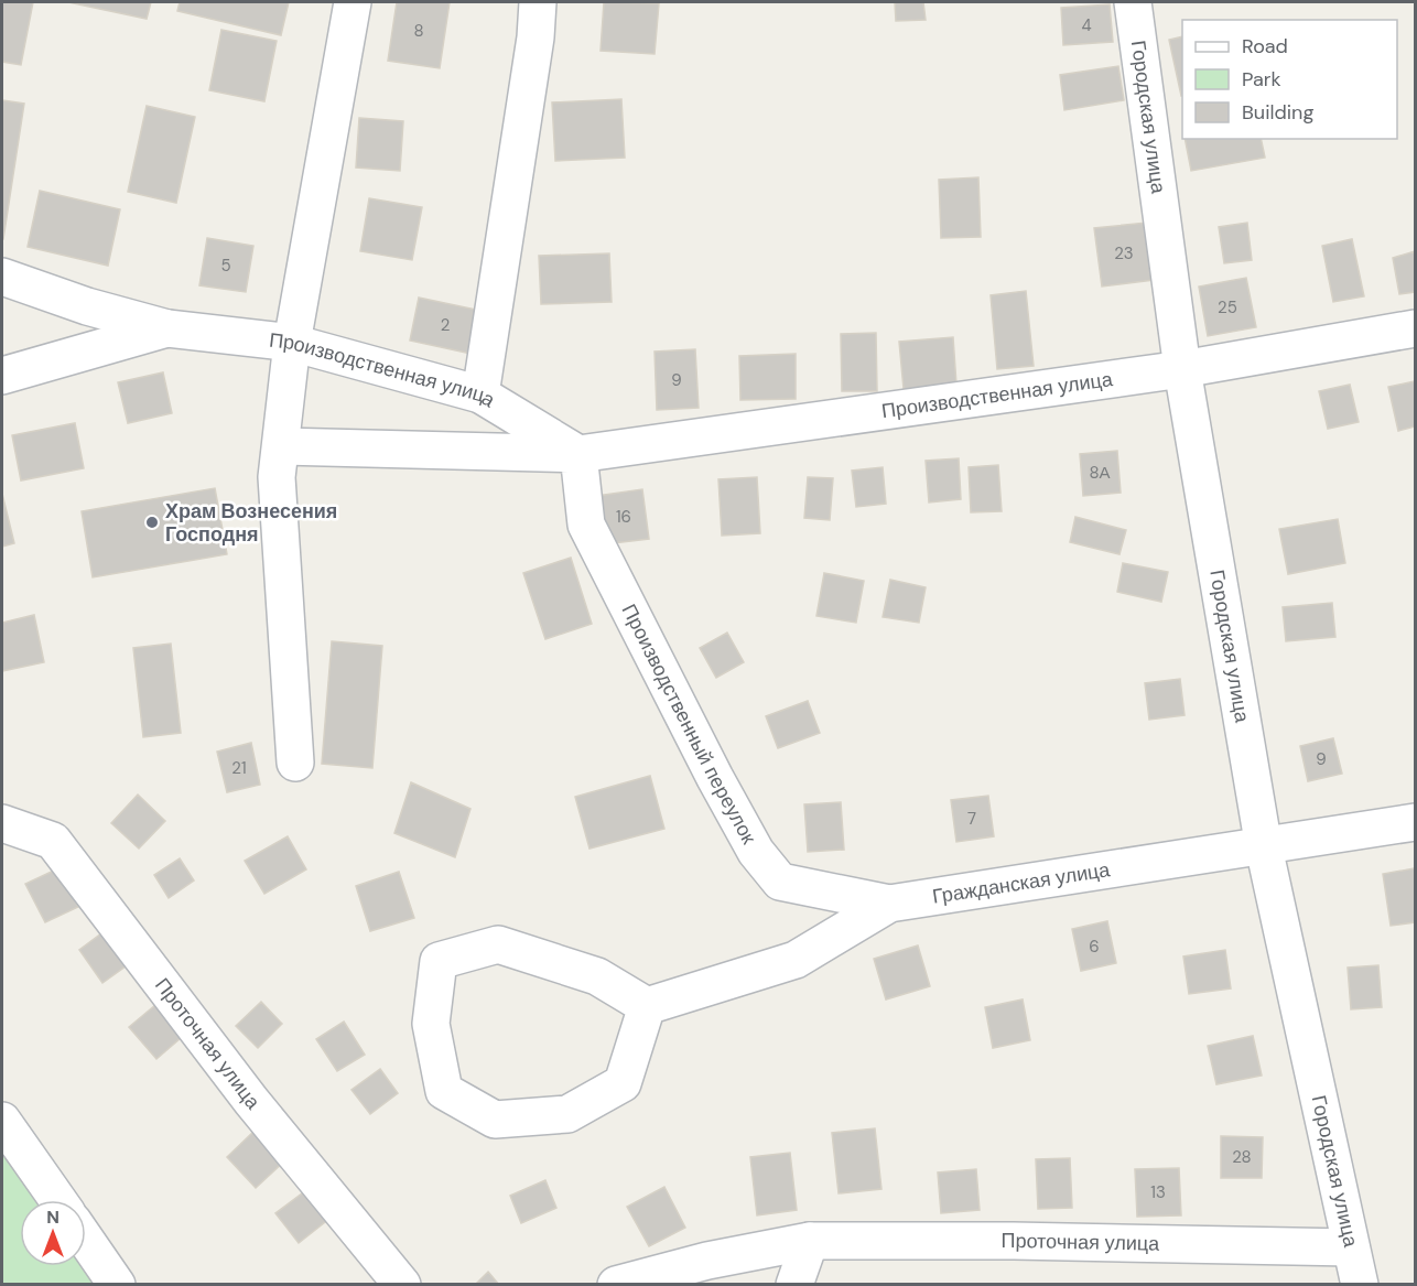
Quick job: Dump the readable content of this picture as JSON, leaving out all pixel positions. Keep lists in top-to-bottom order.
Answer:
{
  "streets": {
    "street": [
      "Городская улица",
      "Производственная улица",
      "Производственный переулок",
      "Гражданская улица",
      "Проточная улица"
    ]
  },
  "crossings": [
    ["Городская улица", "Производственная улица"],
    ["Городская улица", "Гражданская улица"],
    ["Городская улица", "Проточная улица"],
    ["Производственная улица", "Производственный переулок"],
    ["Производственный переулок", "Гражданская улица"]
  ],
  "places": ["Храм Вознесения Господня"],
  "house_numbers": [
    "4",
    "8",
    "23",
    "5",
    "25",
    "2",
    "9",
    "8А",
    "16",
    "9",
    "21",
    "7",
    "6",
    "28",
    "13"
  ],
  "legend": ["Road", "Park", "Building"],
  "north": "top"
}
